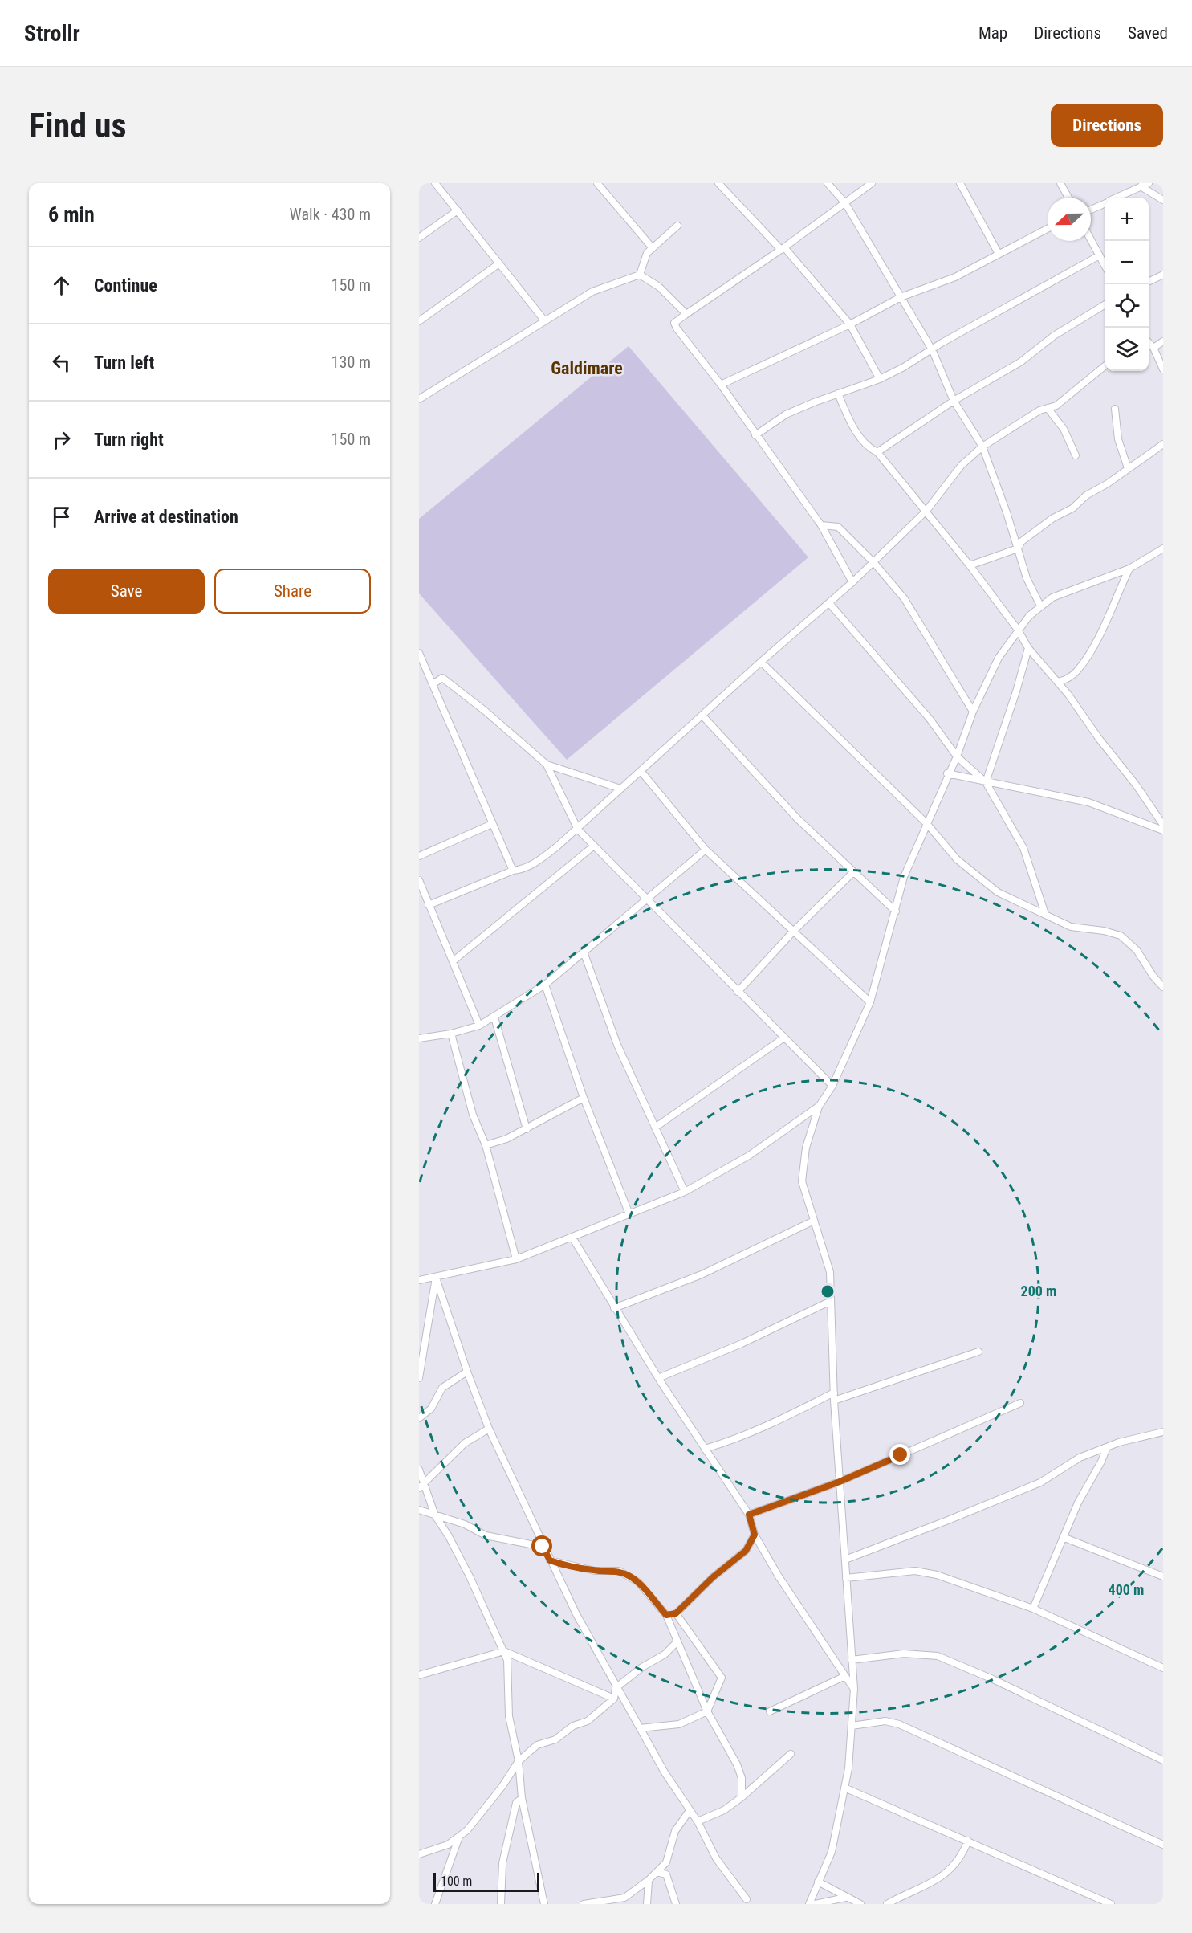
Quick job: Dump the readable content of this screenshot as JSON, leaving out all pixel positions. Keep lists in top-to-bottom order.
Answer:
{
  "districts": ["Galdimare"],
  "scale_bar": "100 m",
  "north": "left",
  "page": {
    "header": "Strollr",
    "nav": ["Map", "Directions", "Saved"],
    "buttons": [
      "Directions",
      ["Save", "Share"]
    ],
    "title": "Find us",
    "heading": ["6 min", "Walk · 430 m"],
    "map_buttons": ["+", "−"],
    "list": [
      ["Continue", "150 m"],
      ["Turn left", "130 m"],
      ["Turn right", "150 m"],
      "Arrive at destination"
    ],
    "scale": "100 m"
  },
  "rings": ["200 m", "400 m"]
}
